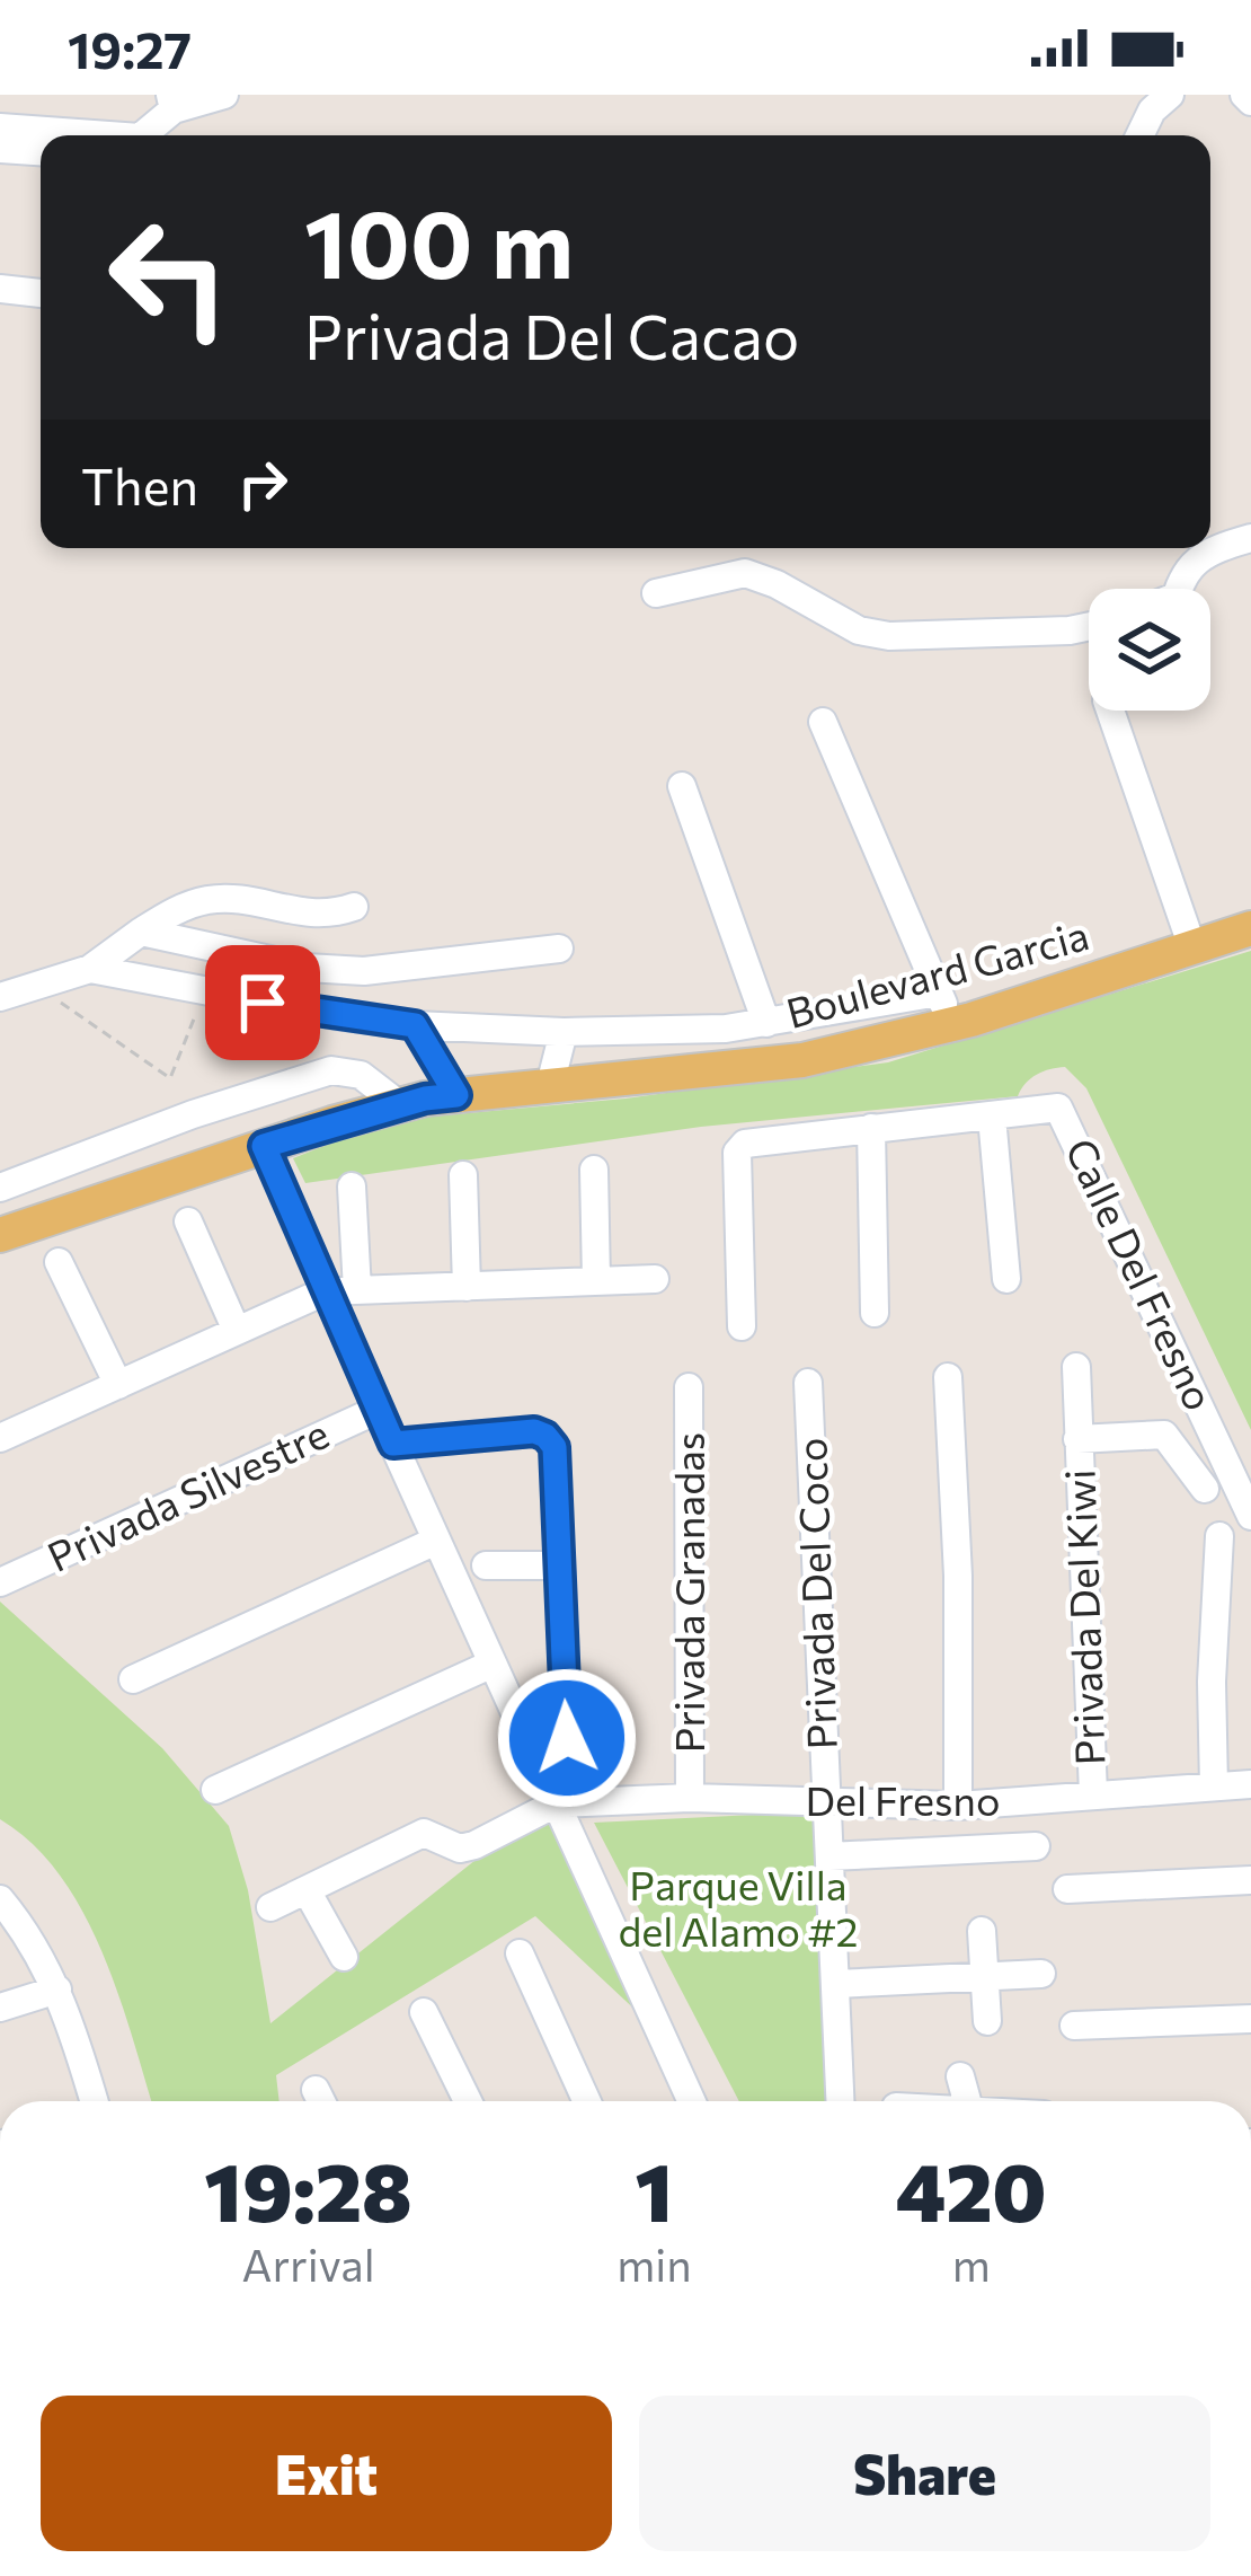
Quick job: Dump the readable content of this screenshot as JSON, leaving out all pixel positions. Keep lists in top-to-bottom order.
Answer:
{
  "streets": {
    "main road": ["Boulevard Garcia"],
    "street": [
      "Calle Del Fresno",
      "Privada Silvestre",
      "Privada Granadas",
      "Privada Del Coco",
      "Privada Del Kiwi",
      "Del Fresno"
    ]
  },
  "crossings": [
    ["Privada Granadas", "Del Fresno"],
    ["Privada Del Coco", "Del Fresno"],
    ["Privada Del Kiwi", "Del Fresno"]
  ],
  "parks": ["Parque Villa del Alamo #2"],
  "page": {
    "status": "19:27",
    "turn": ["100 m", "Privada Del Cacao"],
    "then": "Then",
    "eta": [
      "19:28",
      "Arrival",
      "1",
      "min",
      "420",
      "m"
    ],
    "buttons": ["Exit", "Share"]
  }
}
